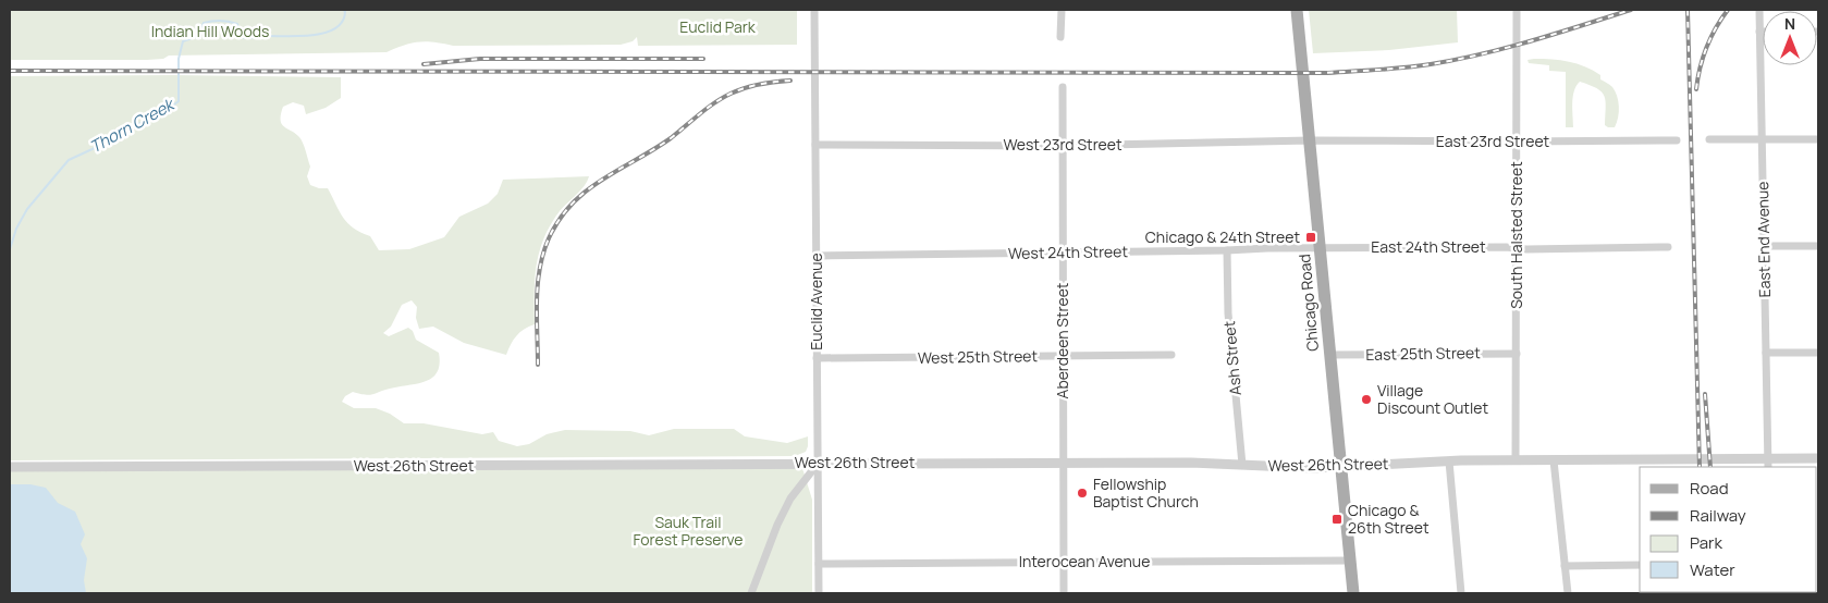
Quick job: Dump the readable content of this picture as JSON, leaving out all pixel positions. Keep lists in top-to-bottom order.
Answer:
{
  "streets": {
    "main road": ["Chicago Road"],
    "street": [
      "East 23rd Street",
      "West 23rd Street",
      "South Halsted Street",
      "East End Avenue",
      "East 24th Street",
      "West 24th Street",
      "Euclid Avenue",
      "Aberdeen Street",
      "East 25th Street",
      "West 25th Street",
      "Ash Street",
      "West 26th Street",
      "Interocean Avenue"
    ]
  },
  "crossings": [
    ["East 23rd Street", "West 23rd Street"],
    ["East 23rd Street", "South Halsted Street"],
    ["East 23rd Street", "Chicago Road"],
    ["West 23rd Street", "Euclid Avenue"],
    ["West 23rd Street", "Chicago Road"],
    ["West 23rd Street", "Aberdeen Street"],
    ["South Halsted Street", "East 24th Street"],
    ["South Halsted Street", "East 25th Street"],
    ["South Halsted Street", "West 26th Street"],
    ["East End Avenue", "West 26th Street"],
    ["East 24th Street", "West 24th Street"],
    ["East 24th Street", "Chicago Road"],
    ["West 24th Street", "Euclid Avenue"],
    ["West 24th Street", "Chicago Road"],
    ["West 24th Street", "Aberdeen Street"],
    ["West 24th Street", "Ash Street"],
    ["Euclid Avenue", "West 25th Street"],
    ["Euclid Avenue", "West 26th Street"],
    ["Euclid Avenue", "Interocean Avenue"],
    ["Chicago Road", "East 25th Street"],
    ["Chicago Road", "West 26th Street"],
    ["Chicago Road", "Interocean Avenue"],
    ["Aberdeen Street", "West 25th Street"],
    ["Aberdeen Street", "West 26th Street"],
    ["Aberdeen Street", "Interocean Avenue"],
    ["Ash Street", "West 26th Street"]
  ],
  "water": ["Thorn Creek"],
  "parks": ["Euclid Park", "Indian Hill Woods", "Sauk Trail Forest Preserve"],
  "places": {
    "transit": ["Chicago & 24th Street", "Chicago & 26th Street"],
    "other": ["Village Discount Outlet", "Fellowship Baptist Church"]
  },
  "legend": [
    "Road",
    "Railway",
    "Park",
    "Water"
  ],
  "north": "top"
}
